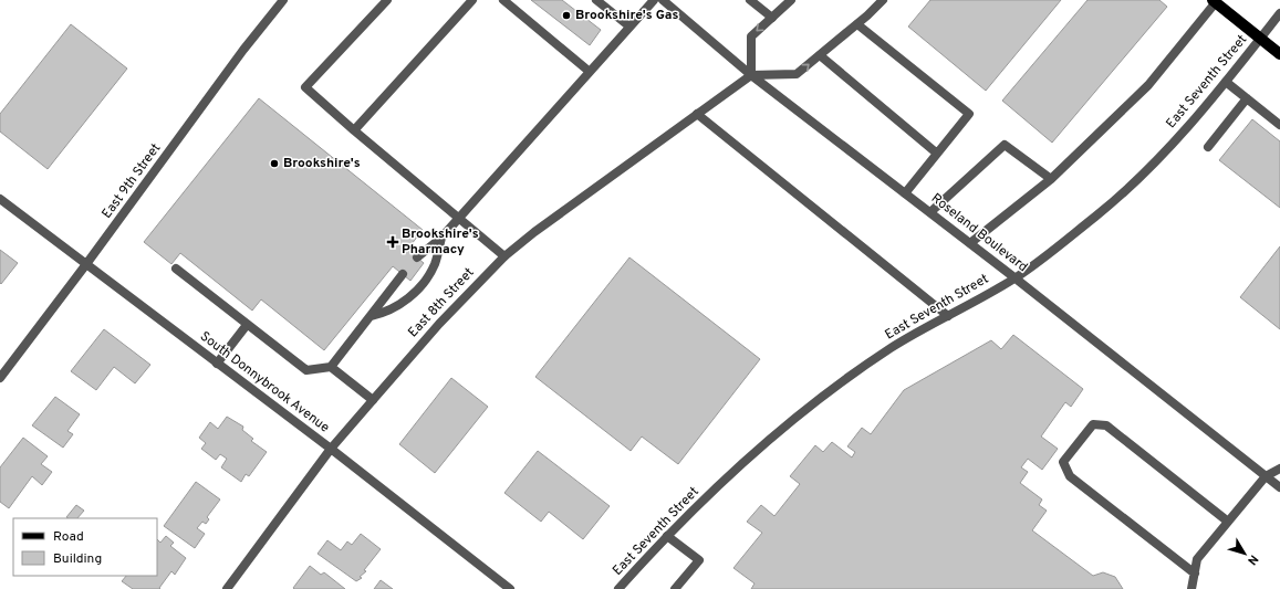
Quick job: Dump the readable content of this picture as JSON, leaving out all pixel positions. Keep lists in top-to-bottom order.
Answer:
{
  "streets": {
    "street": [
      "East Seventh Street",
      "East 9th Street",
      "Roseland Boulevard",
      "East 8th Street",
      "South Donnybrook Avenue"
    ]
  },
  "crossings": [
    ["East Seventh Street", "Roseland Boulevard"],
    ["East 9th Street", "South Donnybrook Avenue"],
    ["Roseland Boulevard", "East 8th Street"],
    ["East 8th Street", "South Donnybrook Avenue"]
  ],
  "places": {
    "other": ["Brookshire's Gas", "Brookshire's"],
    "health": ["Brookshire's Pharmacy"]
  },
  "legend": ["Road", "Building"],
  "north": "bottom right"
}
